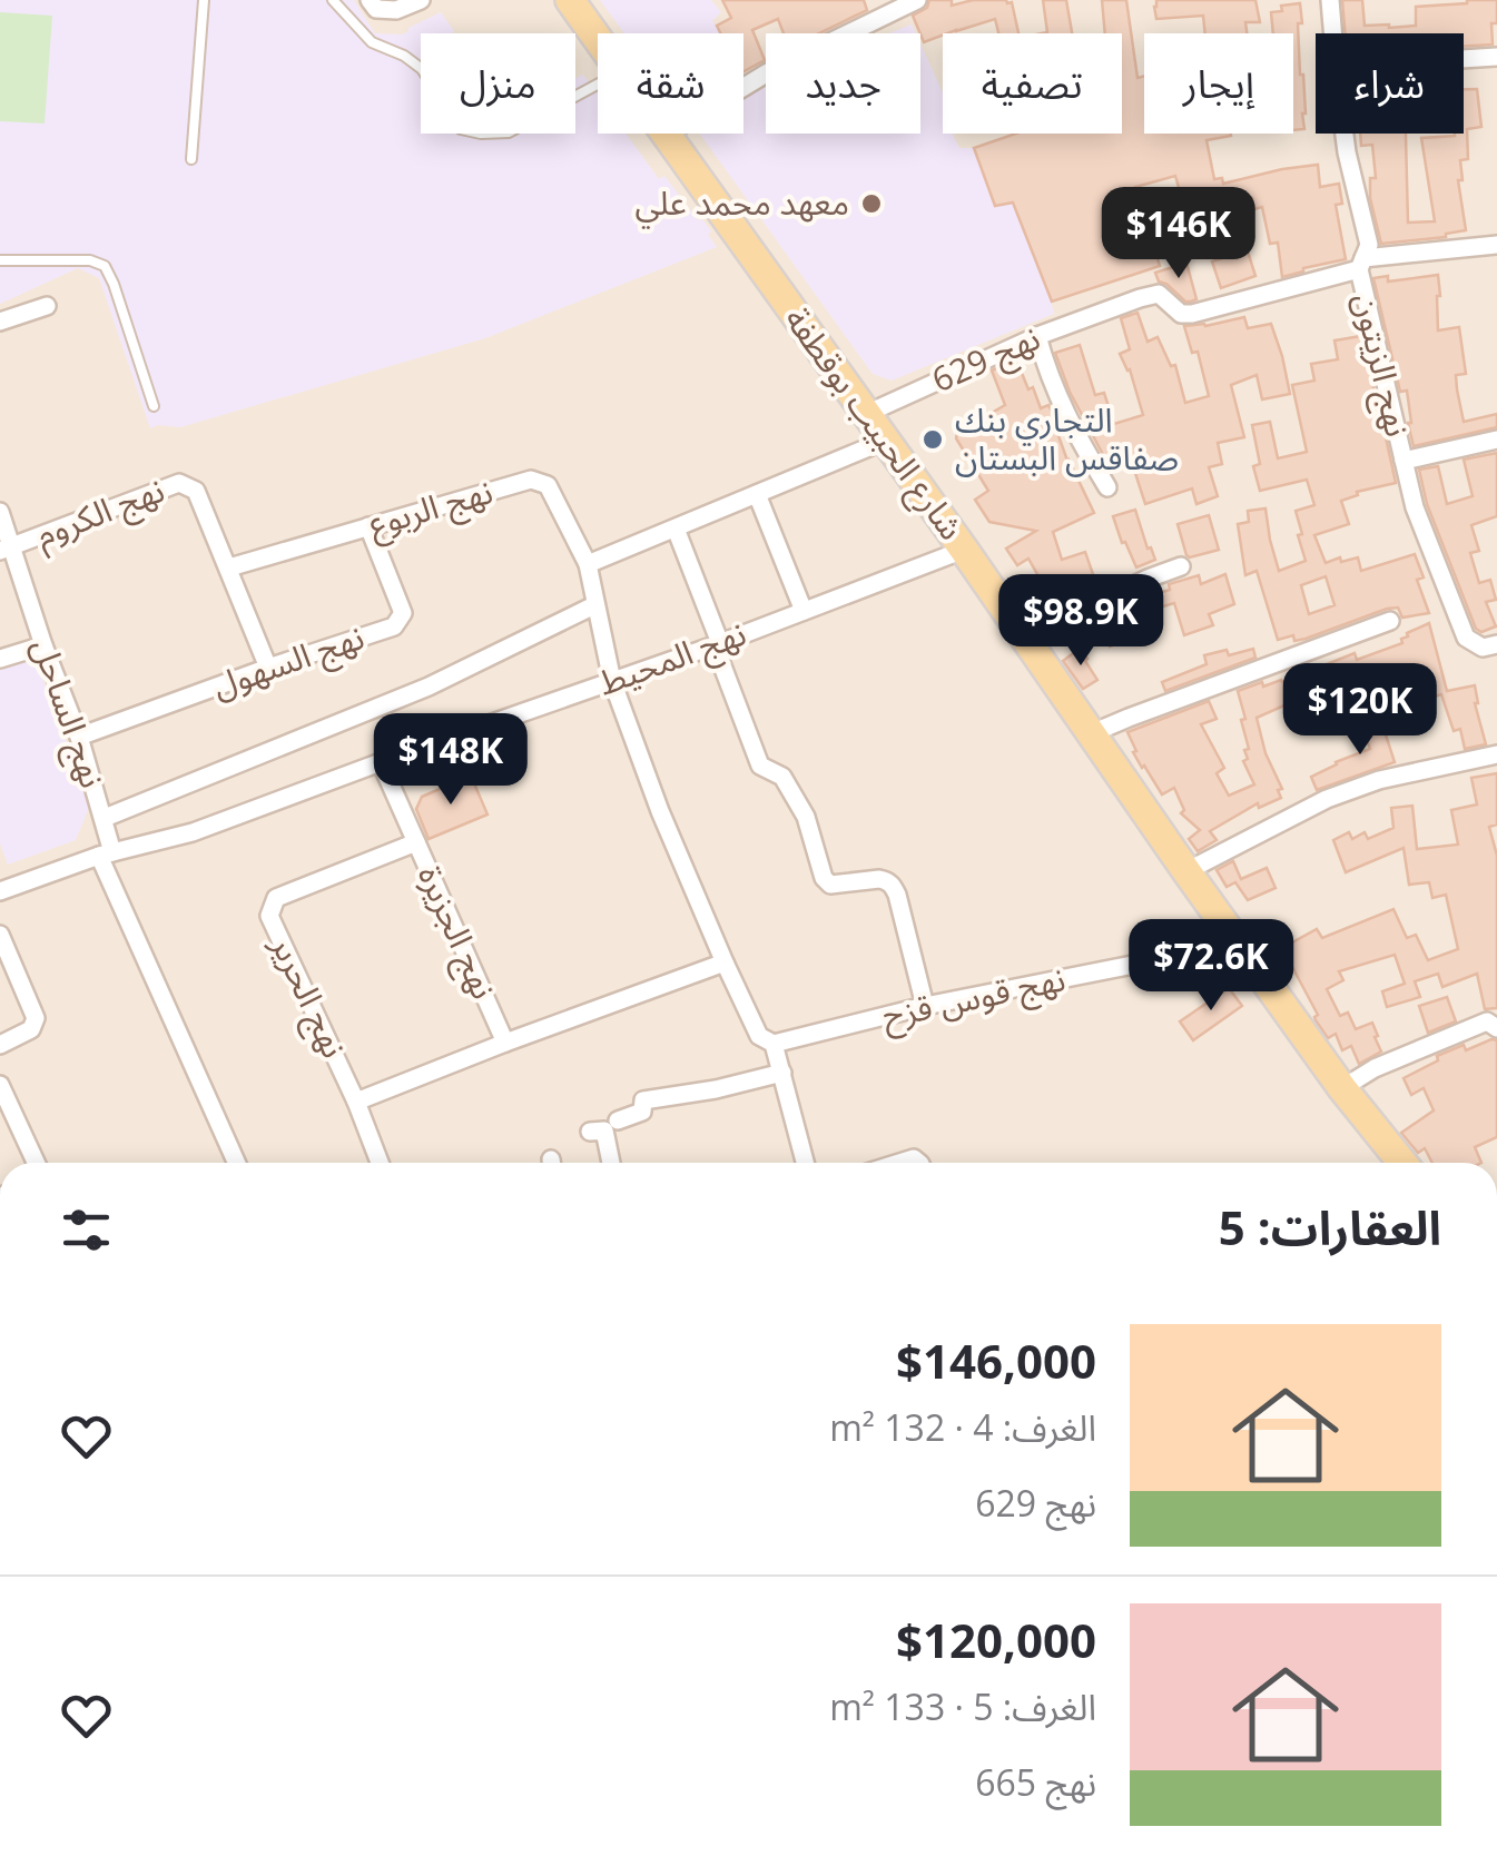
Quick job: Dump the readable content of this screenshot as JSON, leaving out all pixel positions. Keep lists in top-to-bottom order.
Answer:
{
  "streets": {
    "main road": ["شارع الحبيب بوقطفة"],
    "street": [
      "نهج 629",
      "نهج الزيتون",
      "نهج الربوع",
      "نهج الكروم",
      "نهج المحيط",
      "نهج السهول",
      "نهج الساحل",
      "نهج الجزيرة",
      "نهج الحرير",
      "نهج قوس قزح"
    ]
  },
  "crossings": [
    ["نهج 629", "نهج الزيتون"],
    ["نهج 629", "شارع الحبيب بوقطفة"],
    ["شارع الحبيب بوقطفة", "نهج المحيط"],
    ["شارع الحبيب بوقطفة", "نهج قوس قزح"],
    ["نهج الربوع", "نهج الكروم"],
    ["نهج الربوع", "نهج المحيط"],
    ["نهج الربوع", "نهج السهول"],
    ["نهج الربوع", "نهج قوس قزح"],
    ["نهج الكروم", "نهج السهول"],
    ["نهج الكروم", "نهج الساحل"],
    ["نهج المحيط", "نهج الساحل"],
    ["نهج المحيط", "نهج الجزيرة"],
    ["نهج السهول", "نهج الساحل"],
    ["نهج الجزيرة", "نهج الحرير"]
  ],
  "places": ["معهد محمد علي", "التجاري بنك صفاقس البستان"],
  "page": {
    "chip": [
      "شراء",
      "إيجار",
      "تصفية",
      "جديد",
      "شقة",
      "منزل"
    ],
    "price": [
      "$146K",
      "$98.9K",
      "$120K",
      "$148K",
      "$72.6K"
    ],
    "heading": "العقارات: 5",
    "list": [
      {
        "name": "$146,000",
        "note": "الغرف: 4 · 132 m² · نهج 629"
      },
      {
        "name": "$120,000",
        "note": "الغرف: 5 · 133 m² · نهج 665"
      }
    ]
  }
}
